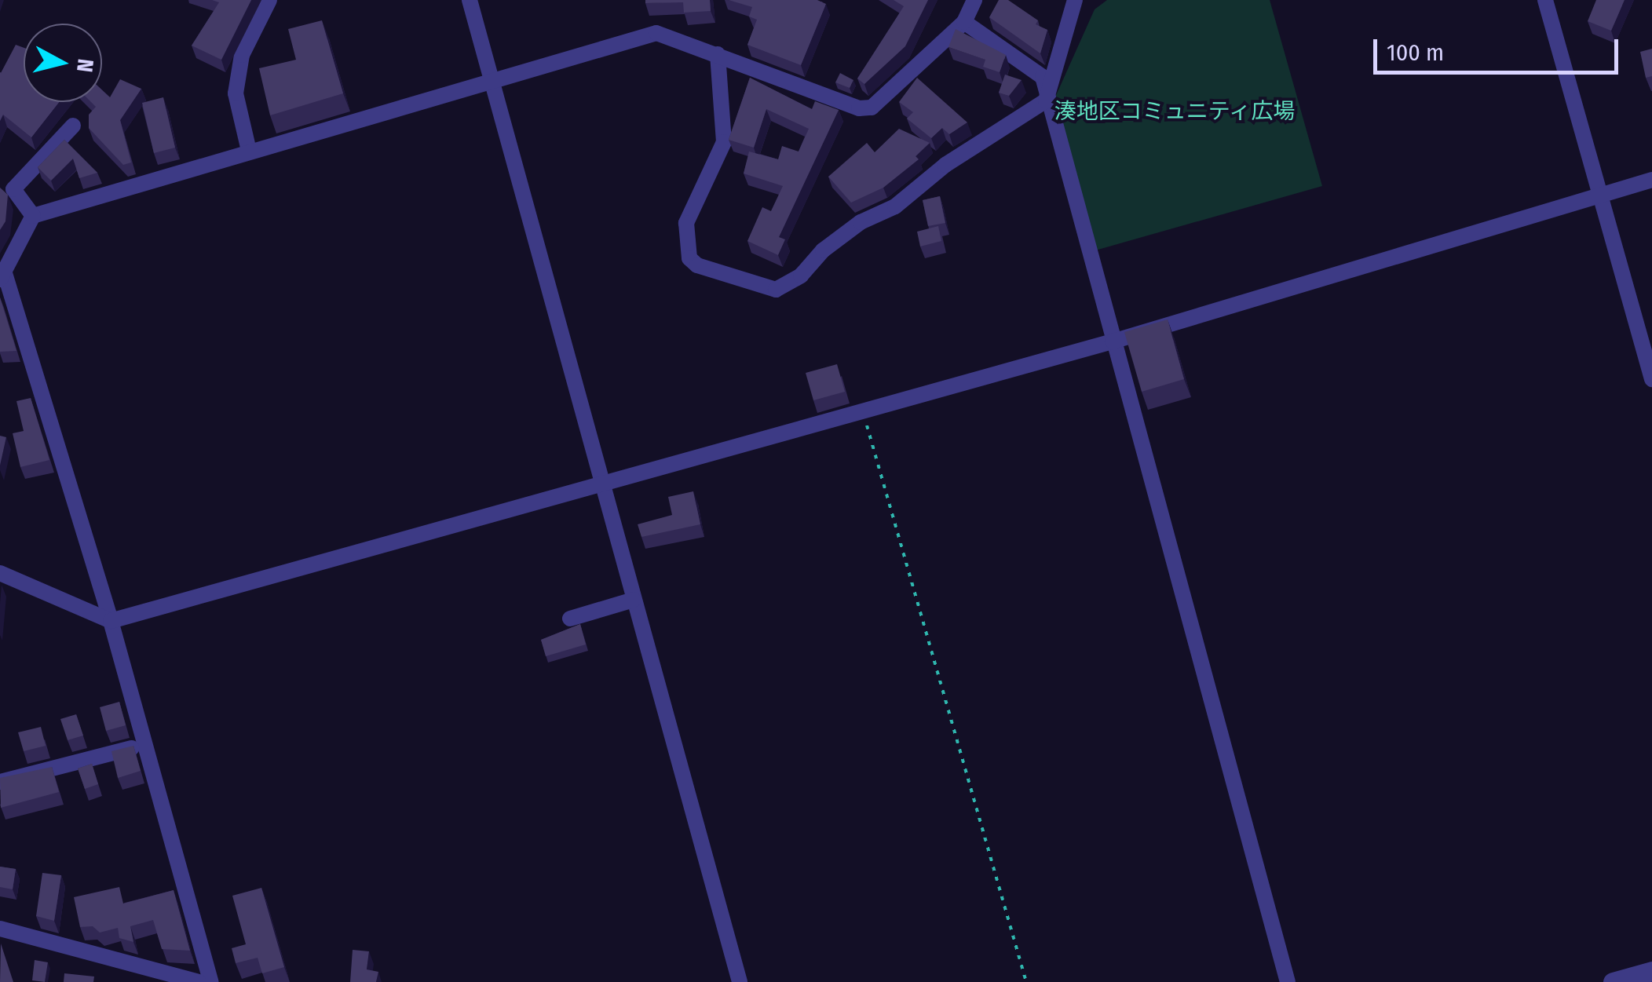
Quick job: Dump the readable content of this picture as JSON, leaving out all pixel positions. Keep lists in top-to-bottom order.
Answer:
{
  "parks": ["湊地区コミュニティ広場"],
  "scale_bar": "100 m",
  "north": "right"
}
